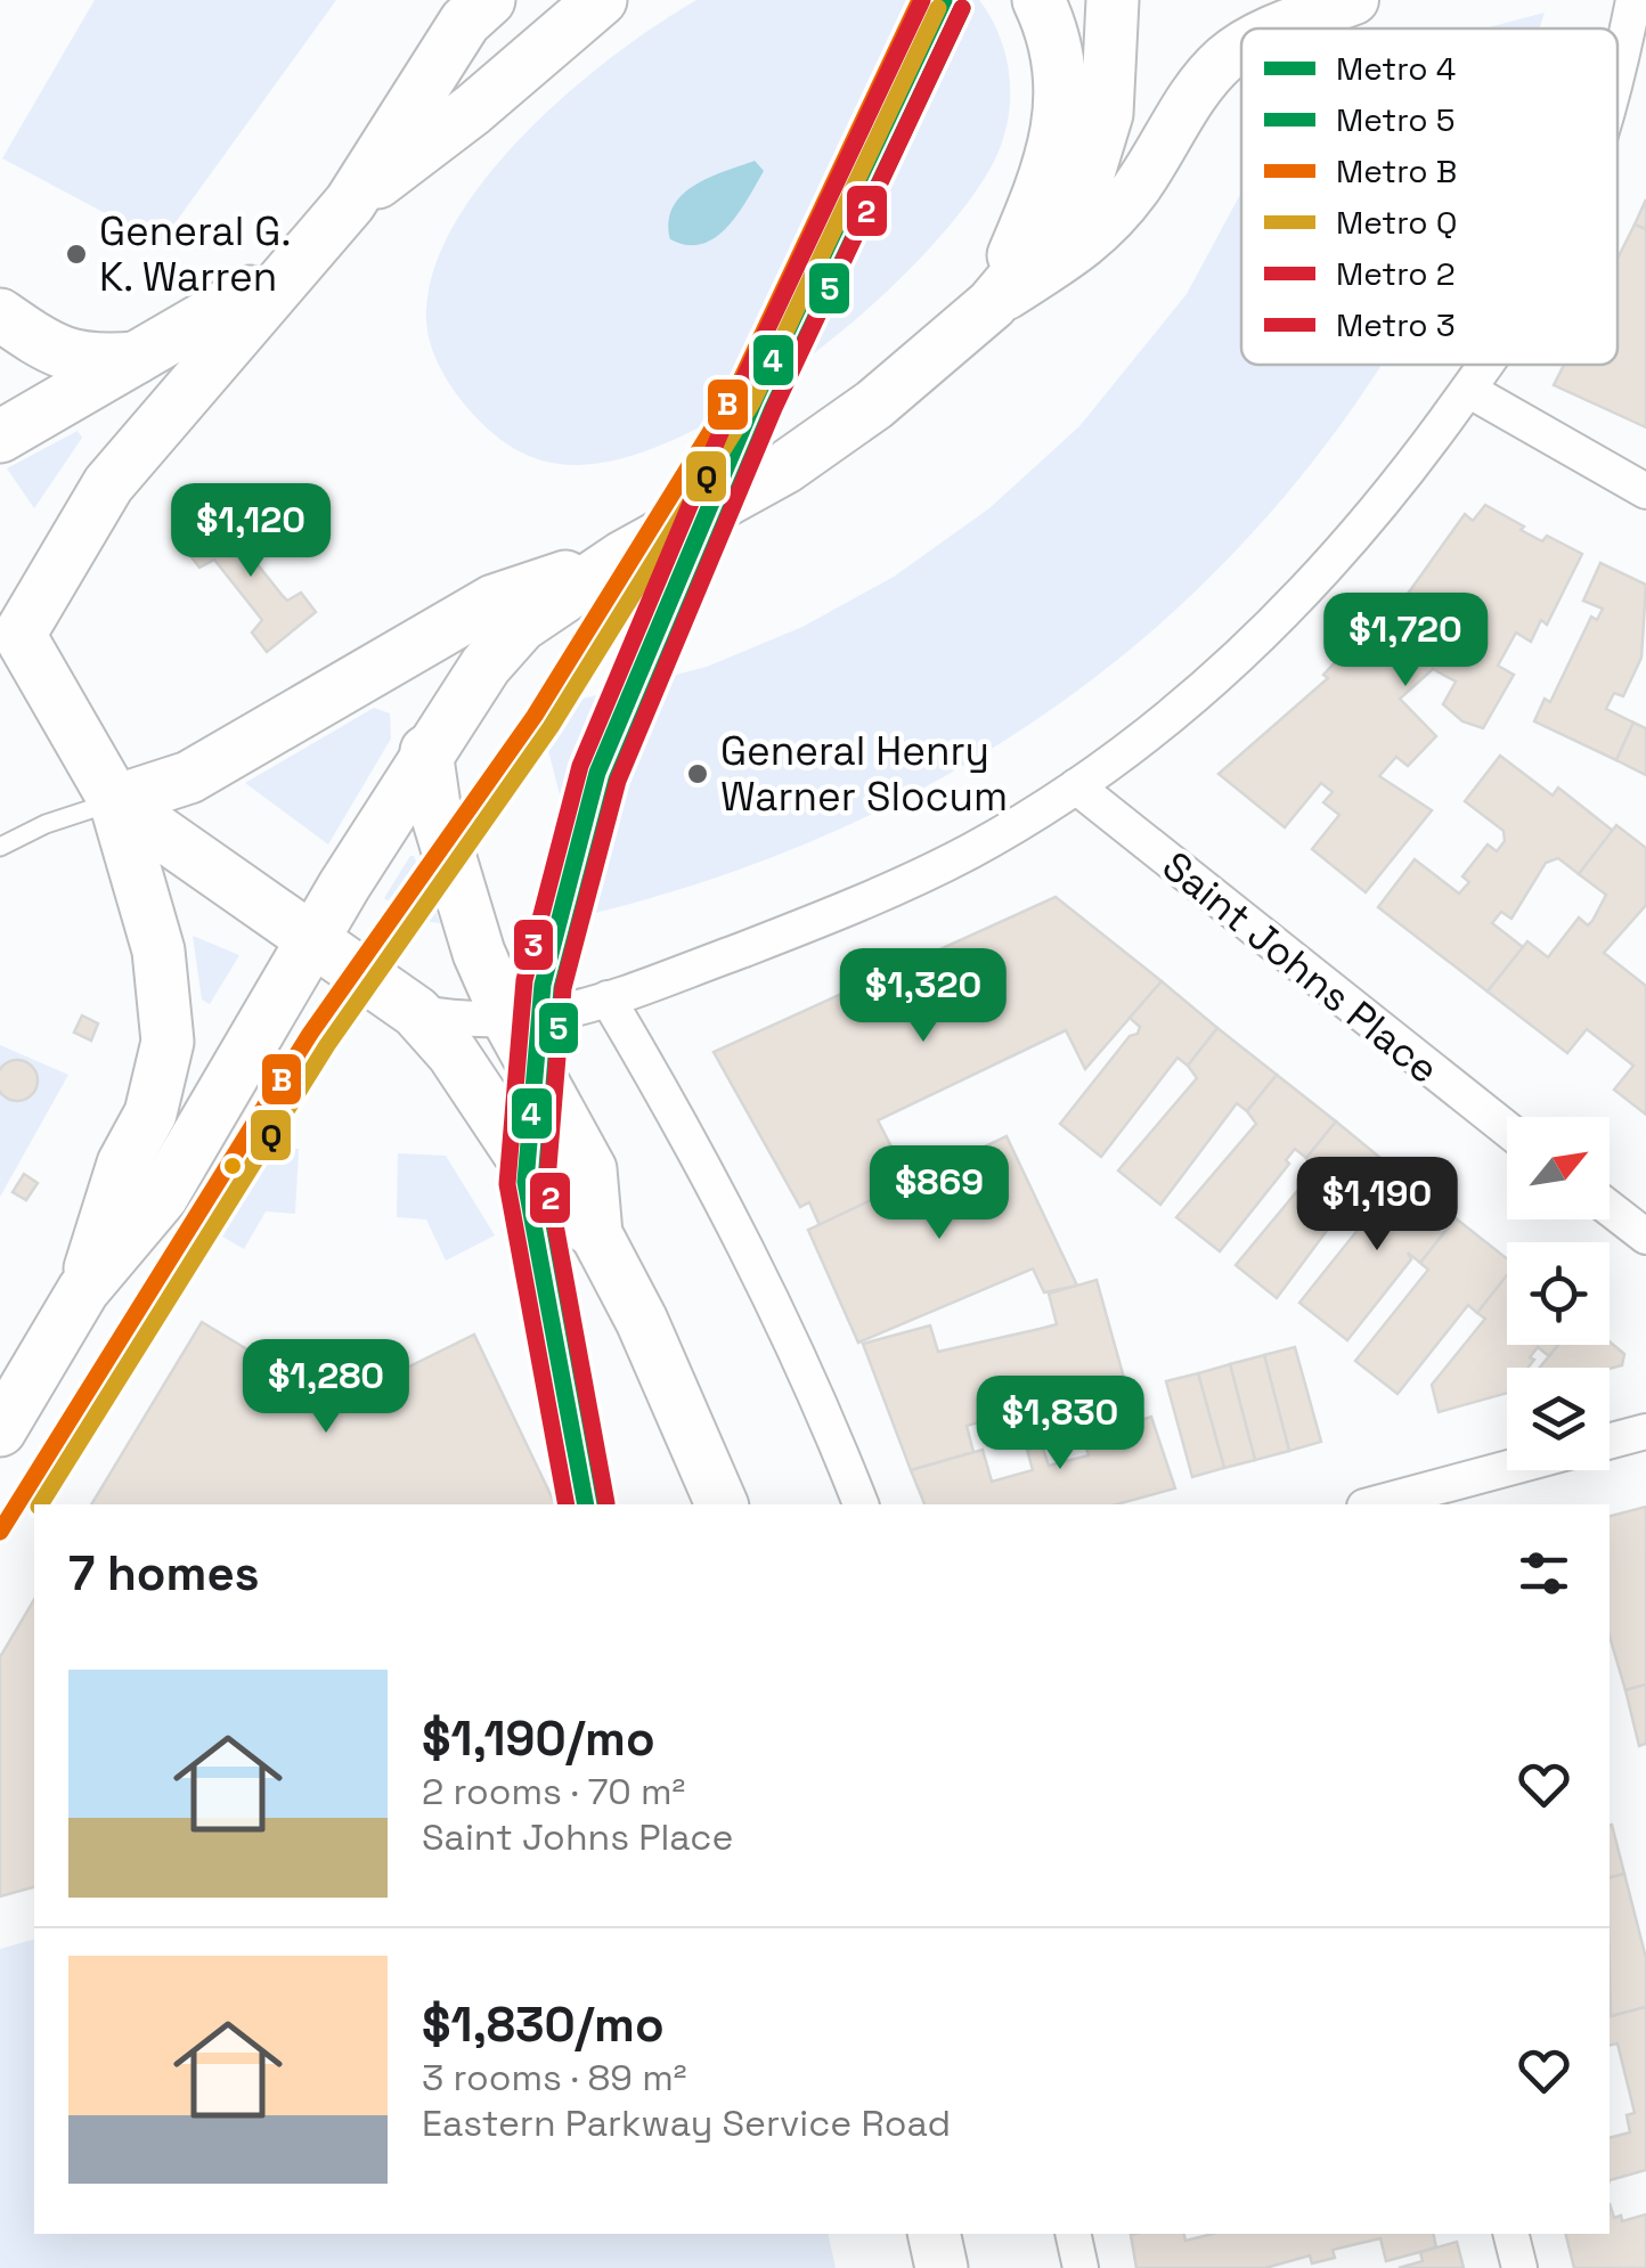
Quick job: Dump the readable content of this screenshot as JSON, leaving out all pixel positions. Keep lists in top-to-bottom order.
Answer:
{
  "streets": {
    "street": ["Saint Johns Place"]
  },
  "places": ["General G. K. Warren", "General Henry Warner Slocum"],
  "lines": [
    "metro line 4",
    "metro line B",
    "metro line 3",
    "metro line 5",
    "metro line Q",
    "metro line 2"
  ],
  "legend": [
    "Metro 4",
    "Metro 5",
    "Metro B",
    "Metro Q",
    "Metro 2",
    "Metro 3"
  ],
  "north": "top right",
  "page": {
    "price": [
      "$1,120",
      "$1,720",
      "$1,320",
      "$869",
      "$1,190",
      "$1,280",
      "$1,830"
    ],
    "heading": "7 homes",
    "list": [
      {
        "name": "$1,190/mo",
        "note": "2 rooms · 70 m² · Saint Johns Place"
      },
      {
        "name": "$1,830/mo",
        "note": "3 rooms · 89 m² · Eastern Parkway Service Road"
      }
    ]
  }
}
